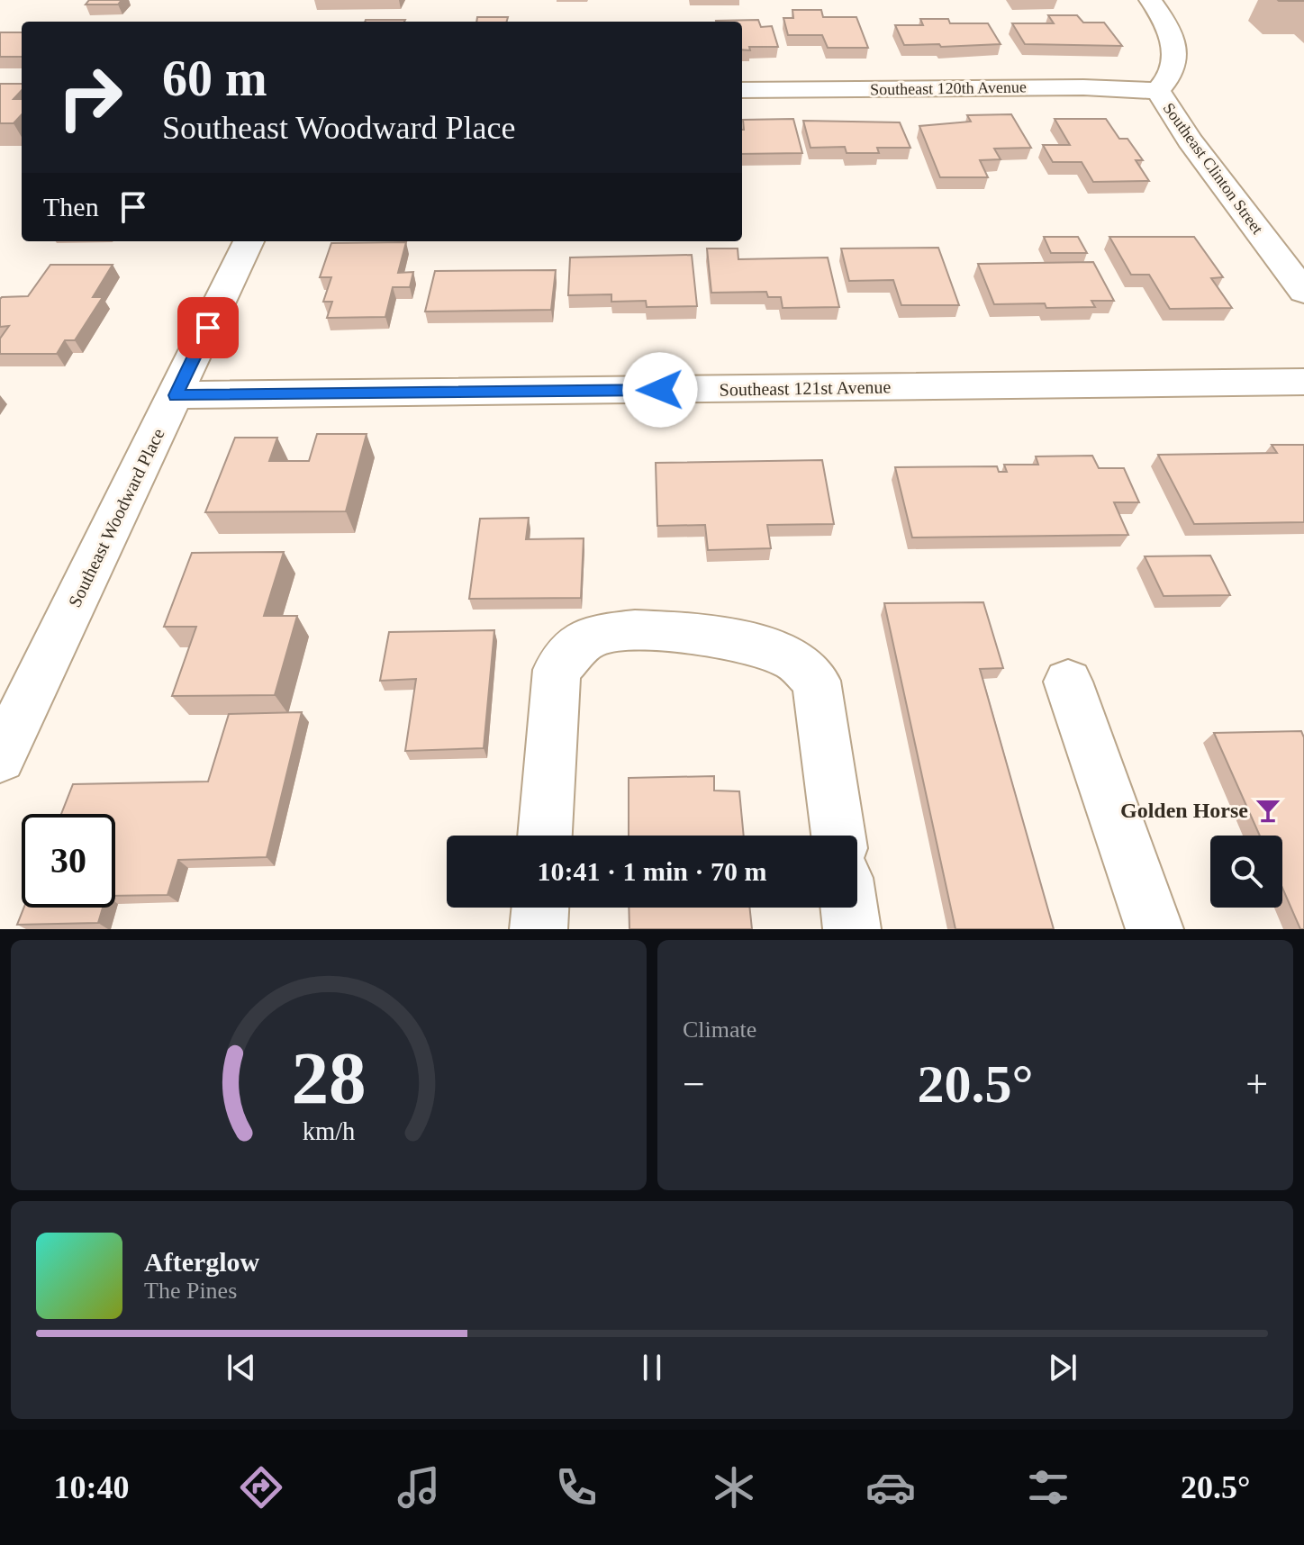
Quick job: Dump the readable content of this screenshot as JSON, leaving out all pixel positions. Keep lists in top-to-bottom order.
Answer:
{
  "streets": {
    "street": [
      "Southeast 120th Avenue",
      "Southeast Clinton Street",
      "Southeast 121st Avenue",
      "Southeast Woodward Place"
    ]
  },
  "crossings": [
    ["Southeast 120th Avenue", "Southeast Clinton Street"],
    ["Southeast 121st Avenue", "Southeast Woodward Place"]
  ],
  "places": {
    "bar": ["Golden Horse"]
  },
  "page": {
    "turn": ["60 m", "Southeast Woodward Place"],
    "then": "Then",
    "limit": "30",
    "trip": "10:41 · 1 min · 70 m",
    "tile": "Climate",
    "heat": ["−", "20.5°", "+"],
    "song": ["Afterglow", "The Pines"],
    "tabs": ["10:40", "20.5°"],
    "gauge": ["28", "km/h"]
  }
}
